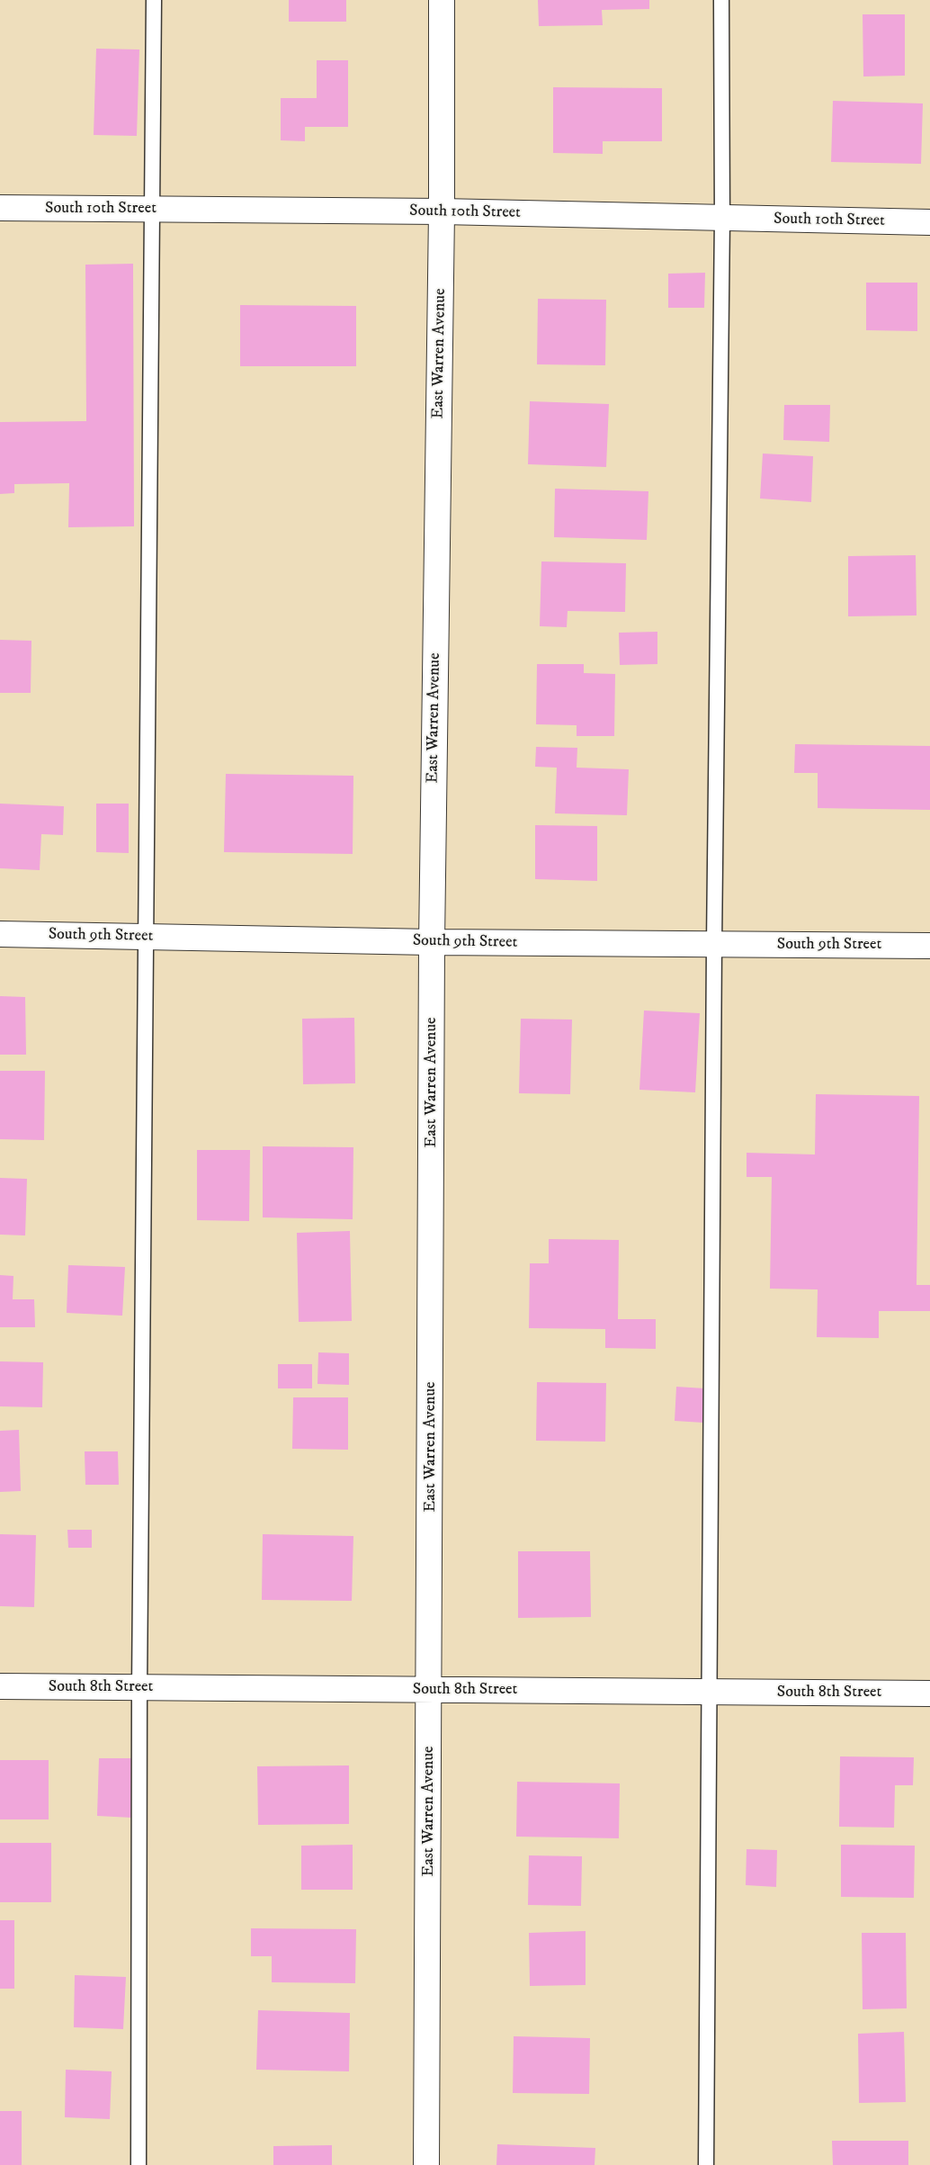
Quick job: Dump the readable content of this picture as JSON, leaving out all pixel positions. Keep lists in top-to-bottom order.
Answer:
{
  "streets": {
    "street": [
      "South 10th Street",
      "East Warren Avenue",
      "South 9th Street",
      "South 8th Street"
    ]
  },
  "crossings": [
    ["South 10th Street", "East Warren Avenue"],
    ["East Warren Avenue", "South 9th Street"],
    ["East Warren Avenue", "South 8th Street"]
  ]
}
